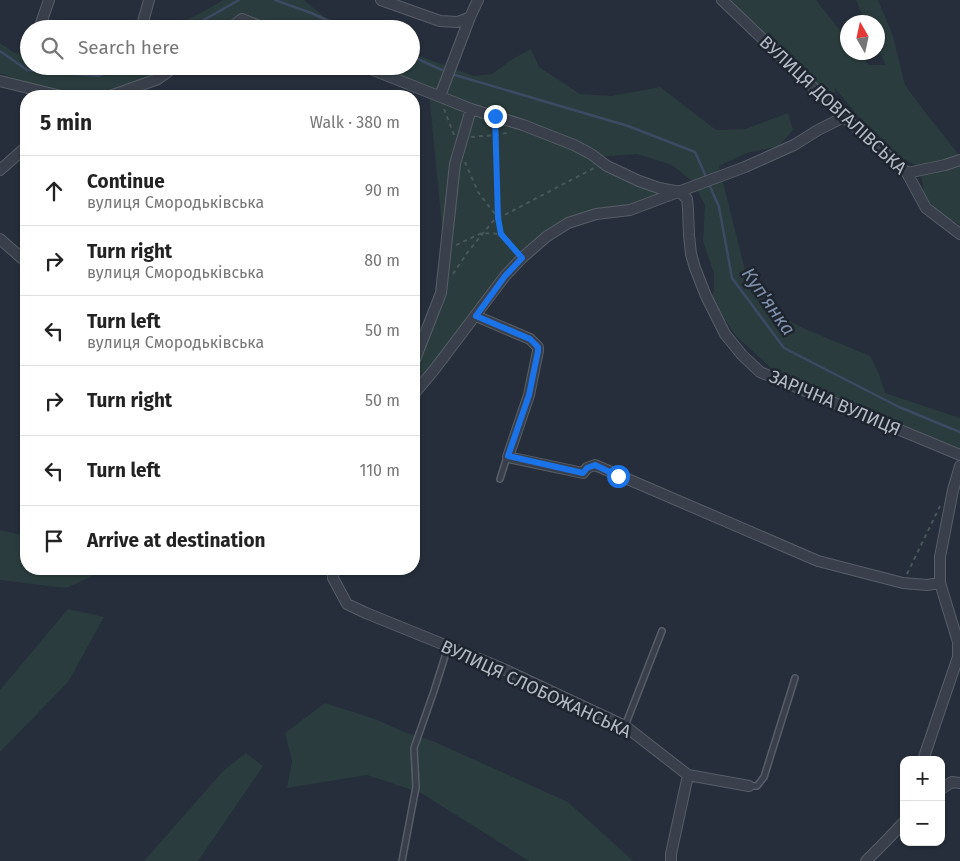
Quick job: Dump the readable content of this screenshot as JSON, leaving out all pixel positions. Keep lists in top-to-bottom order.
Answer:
{
  "streets": {
    "street": ["ВУЛИЦЯ ДОВГАЛІВСЬКА", "ЗАРІЧНА ВУЛИЦЯ", "ВУЛИЦЯ СЛОБОЖАНСЬКА"]
  },
  "water": ["Куп'янка"],
  "north": "top",
  "page": {
    "search": "Search here",
    "heading": ["5 min", "Walk · 380 m"],
    "list": [
      ["Continue", "вулиця Смородьківська", "90 m"],
      ["Turn right", "вулиця Смородьківська", "80 m"],
      ["Turn left", "вулиця Смородьківська", "50 m"],
      ["Turn right", "50 m"],
      ["Turn left", "110 m"],
      "Arrive at destination"
    ],
    "map_buttons": ["+", "−"]
  }
}
